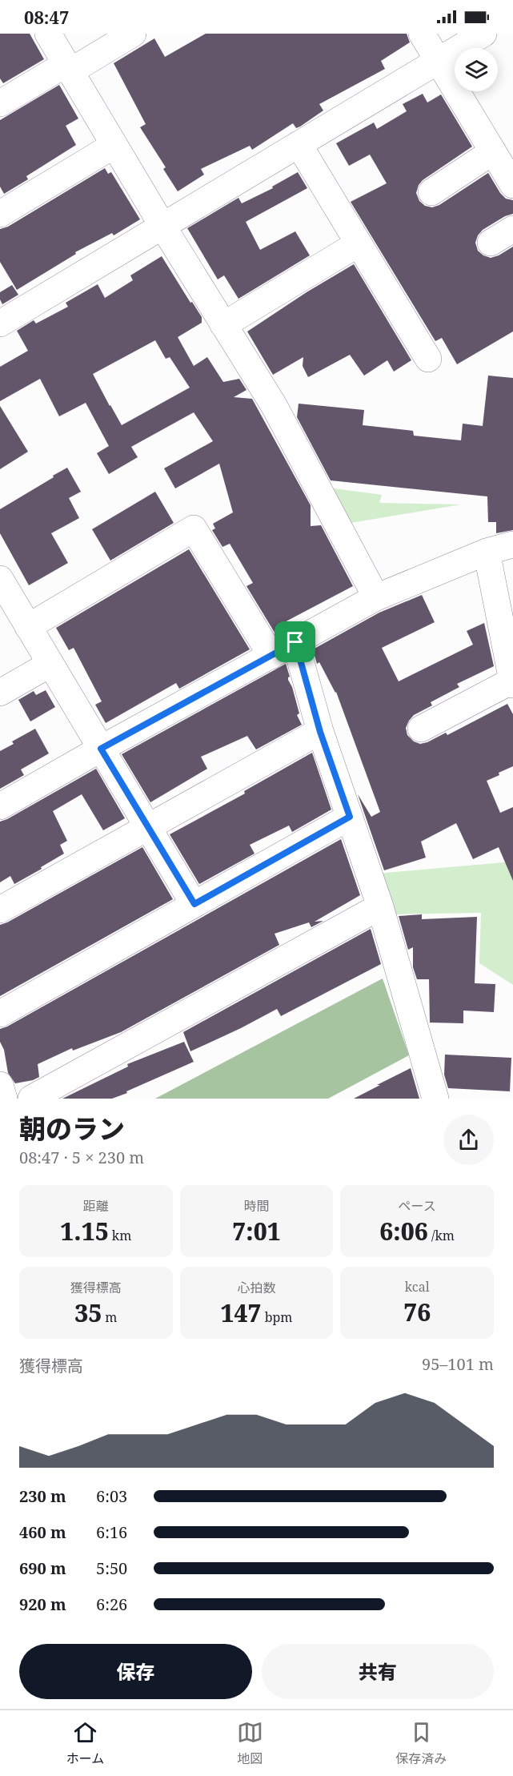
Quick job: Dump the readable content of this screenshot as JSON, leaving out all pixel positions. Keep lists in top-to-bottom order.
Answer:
{
  "page": {
    "status": "08:47",
    "heading": ["朝のラン", "08:47 · 5 × 230 m"],
    "stats": [
      ["距離", "1.15 km"],
      ["時間", "7:01"],
      ["ペース", "6:06 /km"],
      ["獲得標高", "35 m"],
      ["心拍数", "147 bpm"],
      ["kcal", "76"]
    ],
    "chart": ["獲得標高", "95–101 m"],
    "list": [
      {
        "name": "230 m",
        "note": "6:03"
      },
      {
        "name": "460 m",
        "note": "6:16"
      },
      {
        "name": "690 m",
        "note": "5:50"
      },
      {
        "name": "920 m",
        "note": "6:26"
      }
    ],
    "buttons": ["保存", "共有"],
    "tabs": ["ホーム", "地図", "保存済み"]
  }
}
